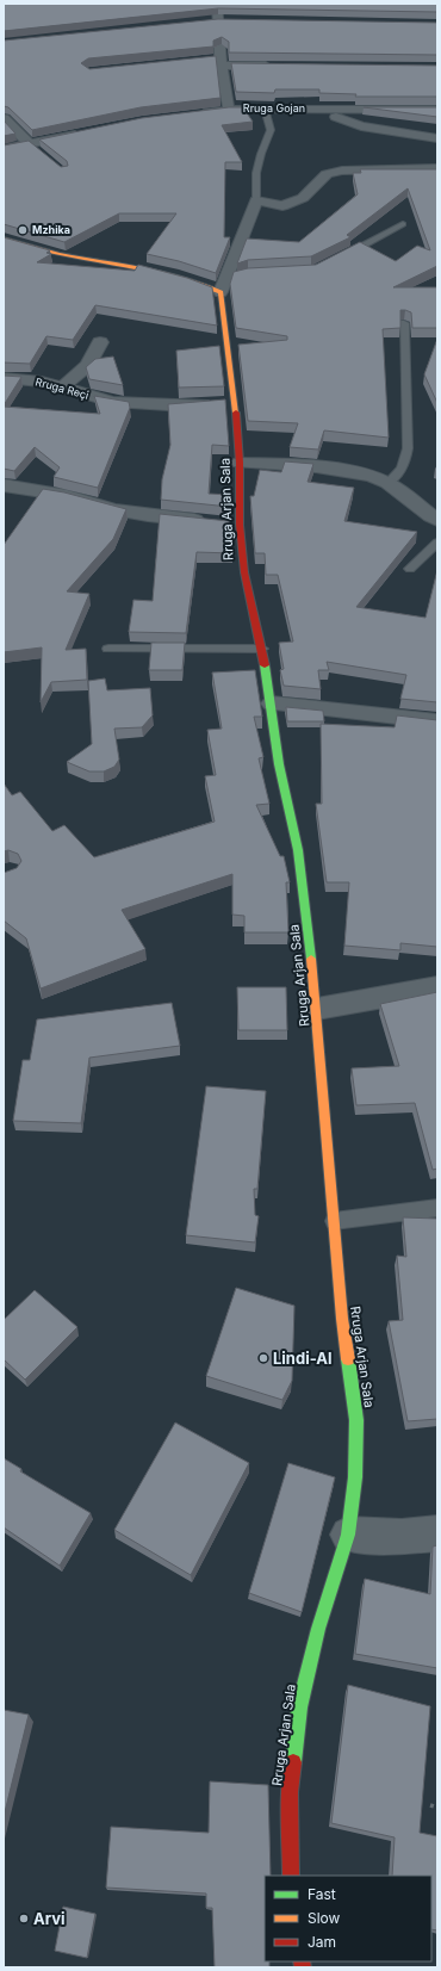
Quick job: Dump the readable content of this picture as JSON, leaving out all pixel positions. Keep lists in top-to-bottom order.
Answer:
{
  "streets": {
    "street": ["Rruga Gojan", "Rruga Reçi", "Rruga Arjan Sala"]
  },
  "crossings": [
    ["Rruga Reçi", "Rruga Arjan Sala"]
  ],
  "places": ["Mzhika", "Lindi-Al", "Arvi"],
  "legend": ["Fast", "Slow", "Jam"]
}
